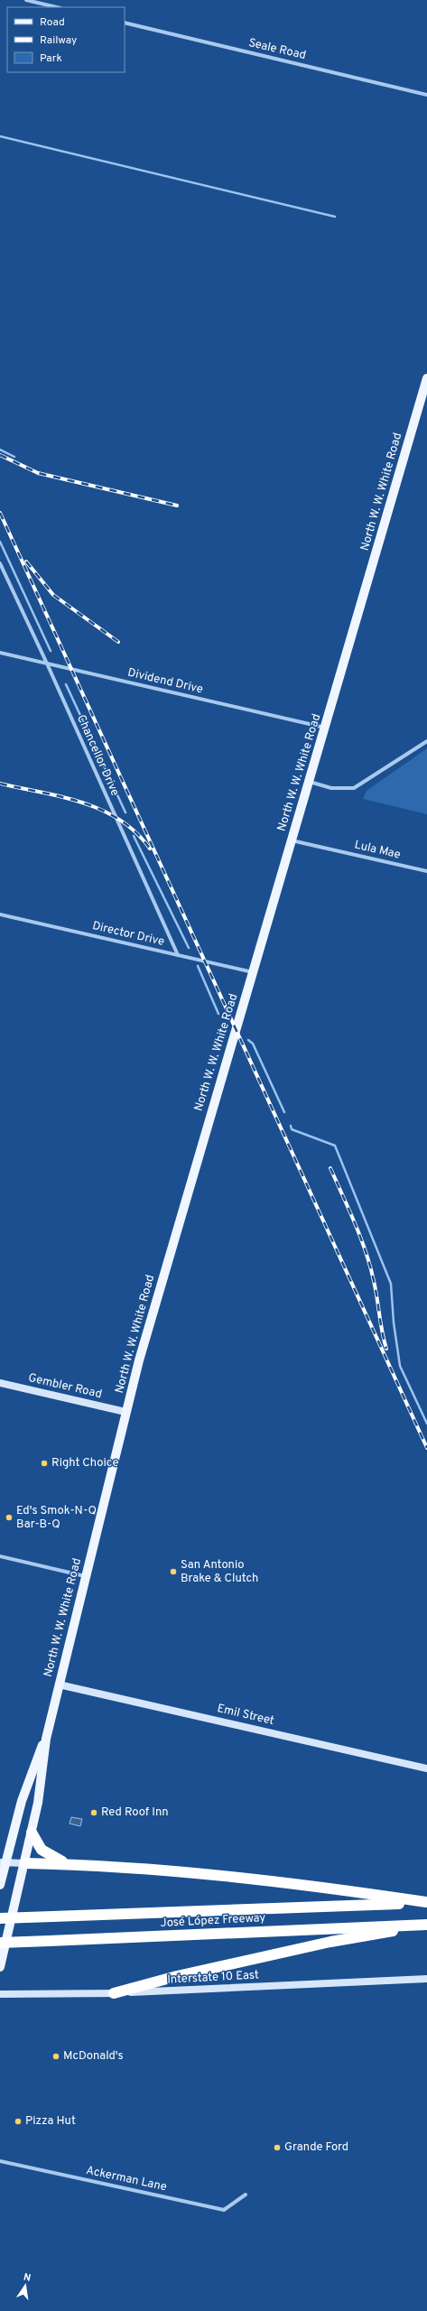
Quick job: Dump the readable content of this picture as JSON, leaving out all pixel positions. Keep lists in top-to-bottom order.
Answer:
{
  "streets": {
    "highway": ["José López Freeway"],
    "main road": [
      "North W. W. White Road",
      "Gembler Road",
      "Emil Street",
      "Interstate 10 East"
    ],
    "street": [
      "Seale Road",
      "Dividend Drive",
      "Chancellor Drive",
      "Lula Mae",
      "Director Drive",
      "Ackerman Lane"
    ]
  },
  "crossings": [
    ["North W. W. White Road", "Dividend Drive"],
    ["North W. W. White Road", "Lula Mae"],
    ["North W. W. White Road", "Director Drive"],
    ["North W. W. White Road", "Gembler Road"],
    ["North W. W. White Road", "Emil Street"],
    ["Dividend Drive", "Chancellor Drive"],
    ["Chancellor Drive", "Director Drive"]
  ],
  "places": [
    "Right Choice",
    "Ed's Smok-N-Q Bar-B-Q",
    "San Antonio Brake & Clutch",
    "Red Roof Inn",
    "McDonald's",
    "Pizza Hut",
    "Grande Ford"
  ],
  "legend": ["Road", "Railway", "Park"],
  "north": "top"
}
